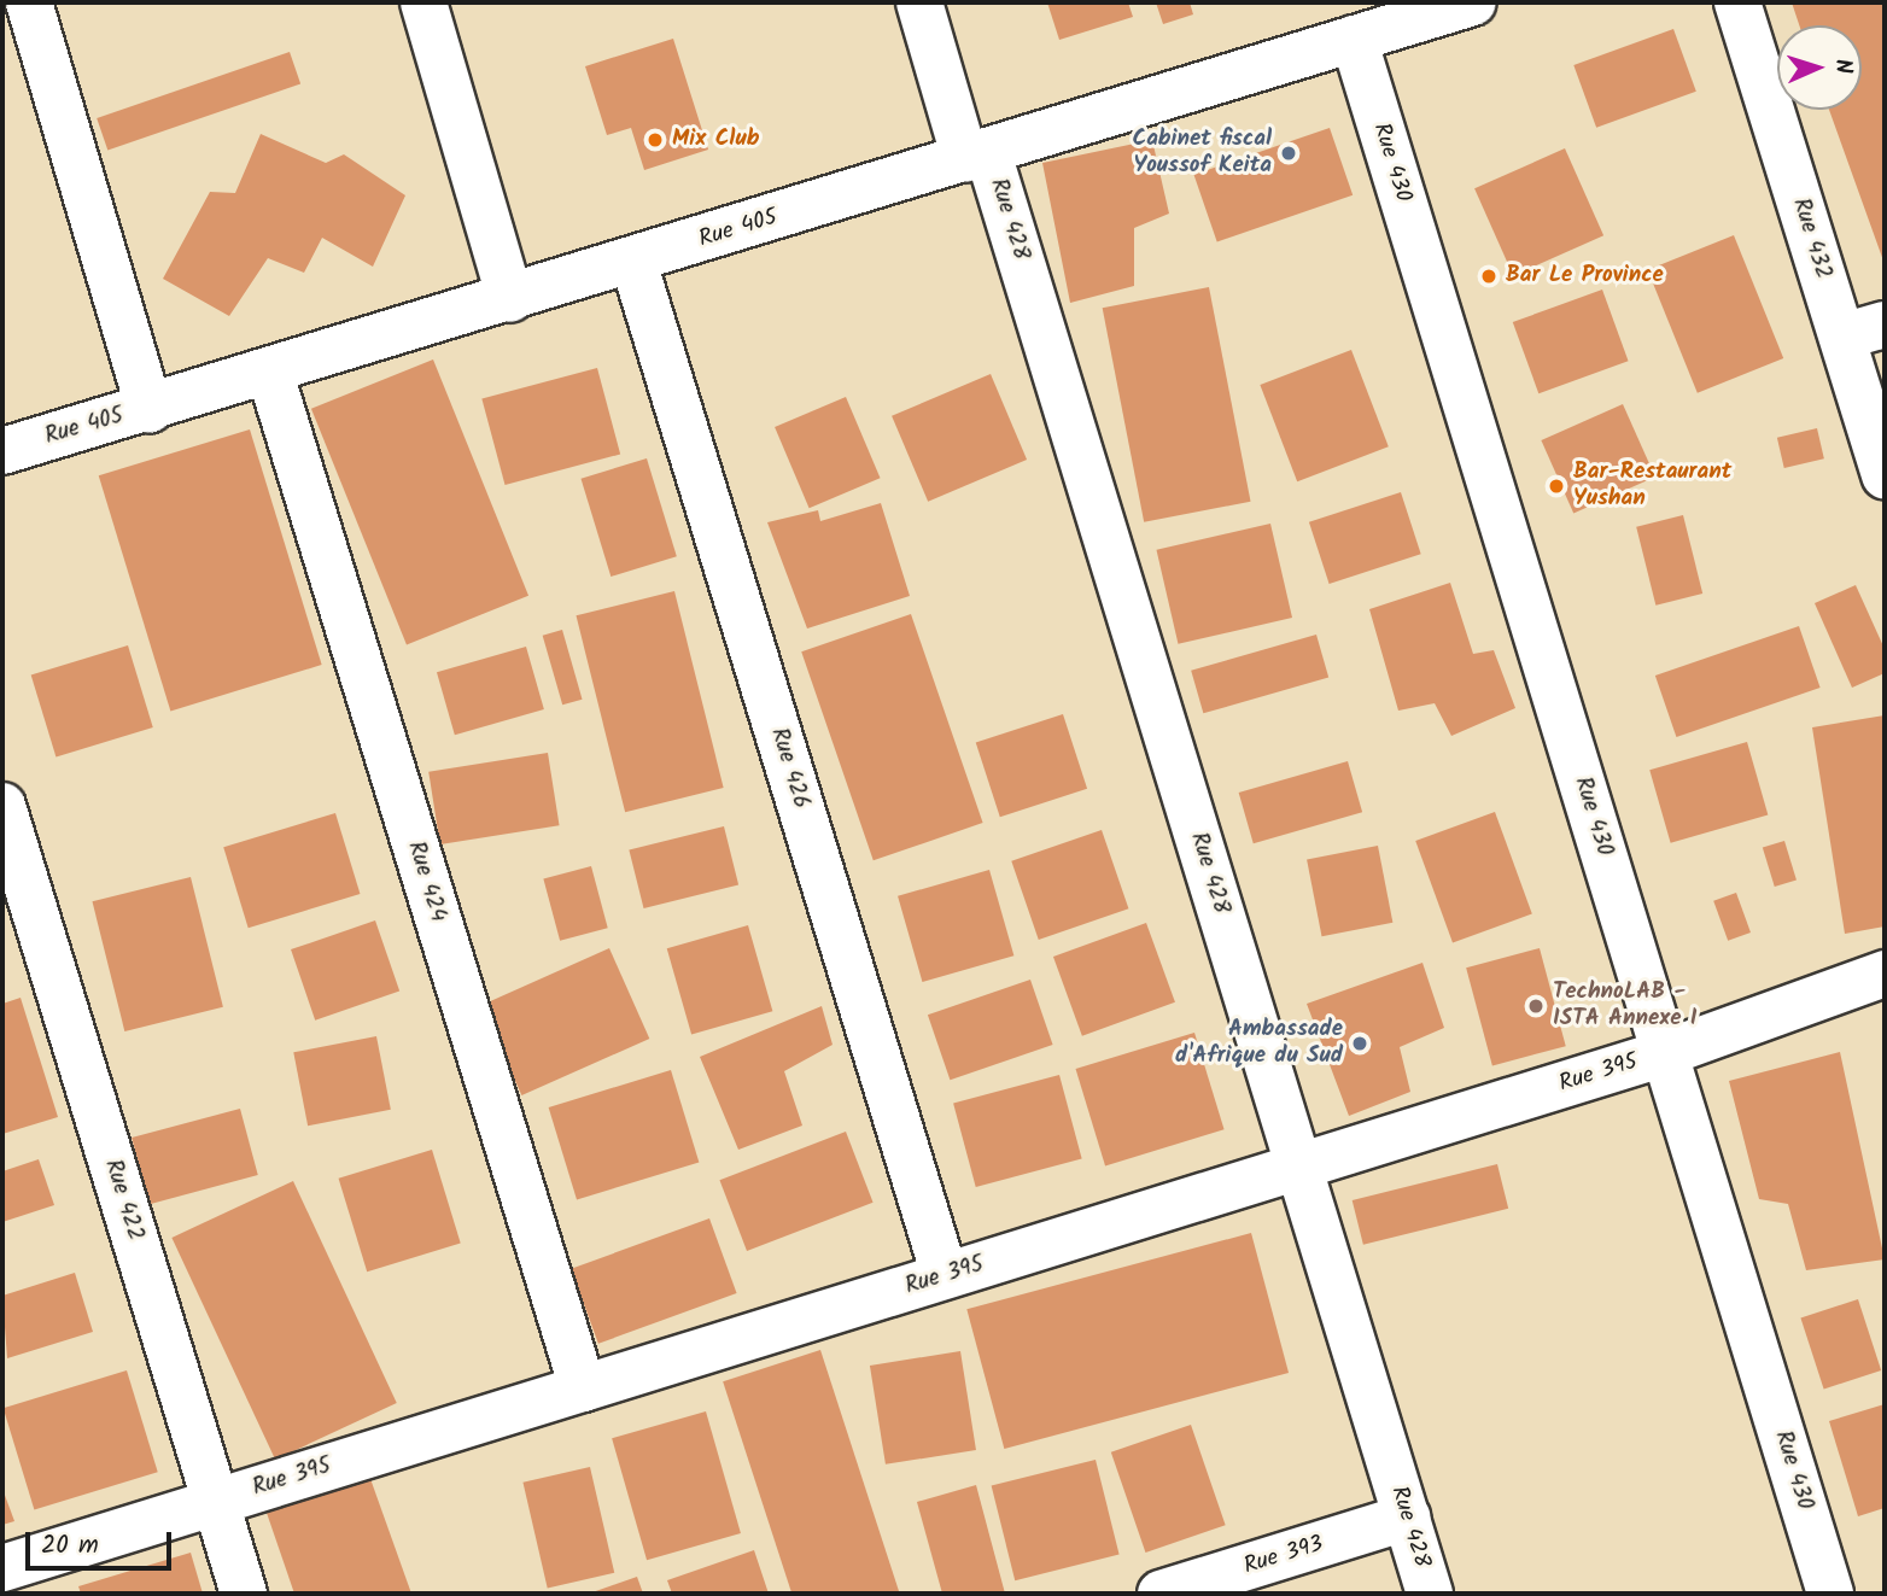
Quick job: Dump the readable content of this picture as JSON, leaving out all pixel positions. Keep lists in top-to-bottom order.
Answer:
{
  "streets": {
    "street": [
      "Rue 430",
      "Rue 428",
      "Rue 405",
      "Rue 432",
      "Rue 426",
      "Rue 424",
      "Rue 395",
      "Rue 422",
      "Rue 393"
    ]
  },
  "crossings": [
    ["Rue 430", "Rue 405"],
    ["Rue 430", "Rue 395"],
    ["Rue 428", "Rue 405"],
    ["Rue 428", "Rue 395"],
    ["Rue 428", "Rue 393"],
    ["Rue 405", "Rue 426"],
    ["Rue 405", "Rue 424"],
    ["Rue 426", "Rue 395"],
    ["Rue 424", "Rue 395"],
    ["Rue 395", "Rue 422"]
  ],
  "places": [
    "Mix Club",
    "Cabinet fiscal Youssof Keita",
    "Bar Le Province",
    "Bar-Restaurant Yushan",
    "TechnoLAB - ISTA Annexe I",
    "Ambassade d'Afrique du Sud"
  ],
  "scale_bar": "20 m",
  "north": "right"
}
